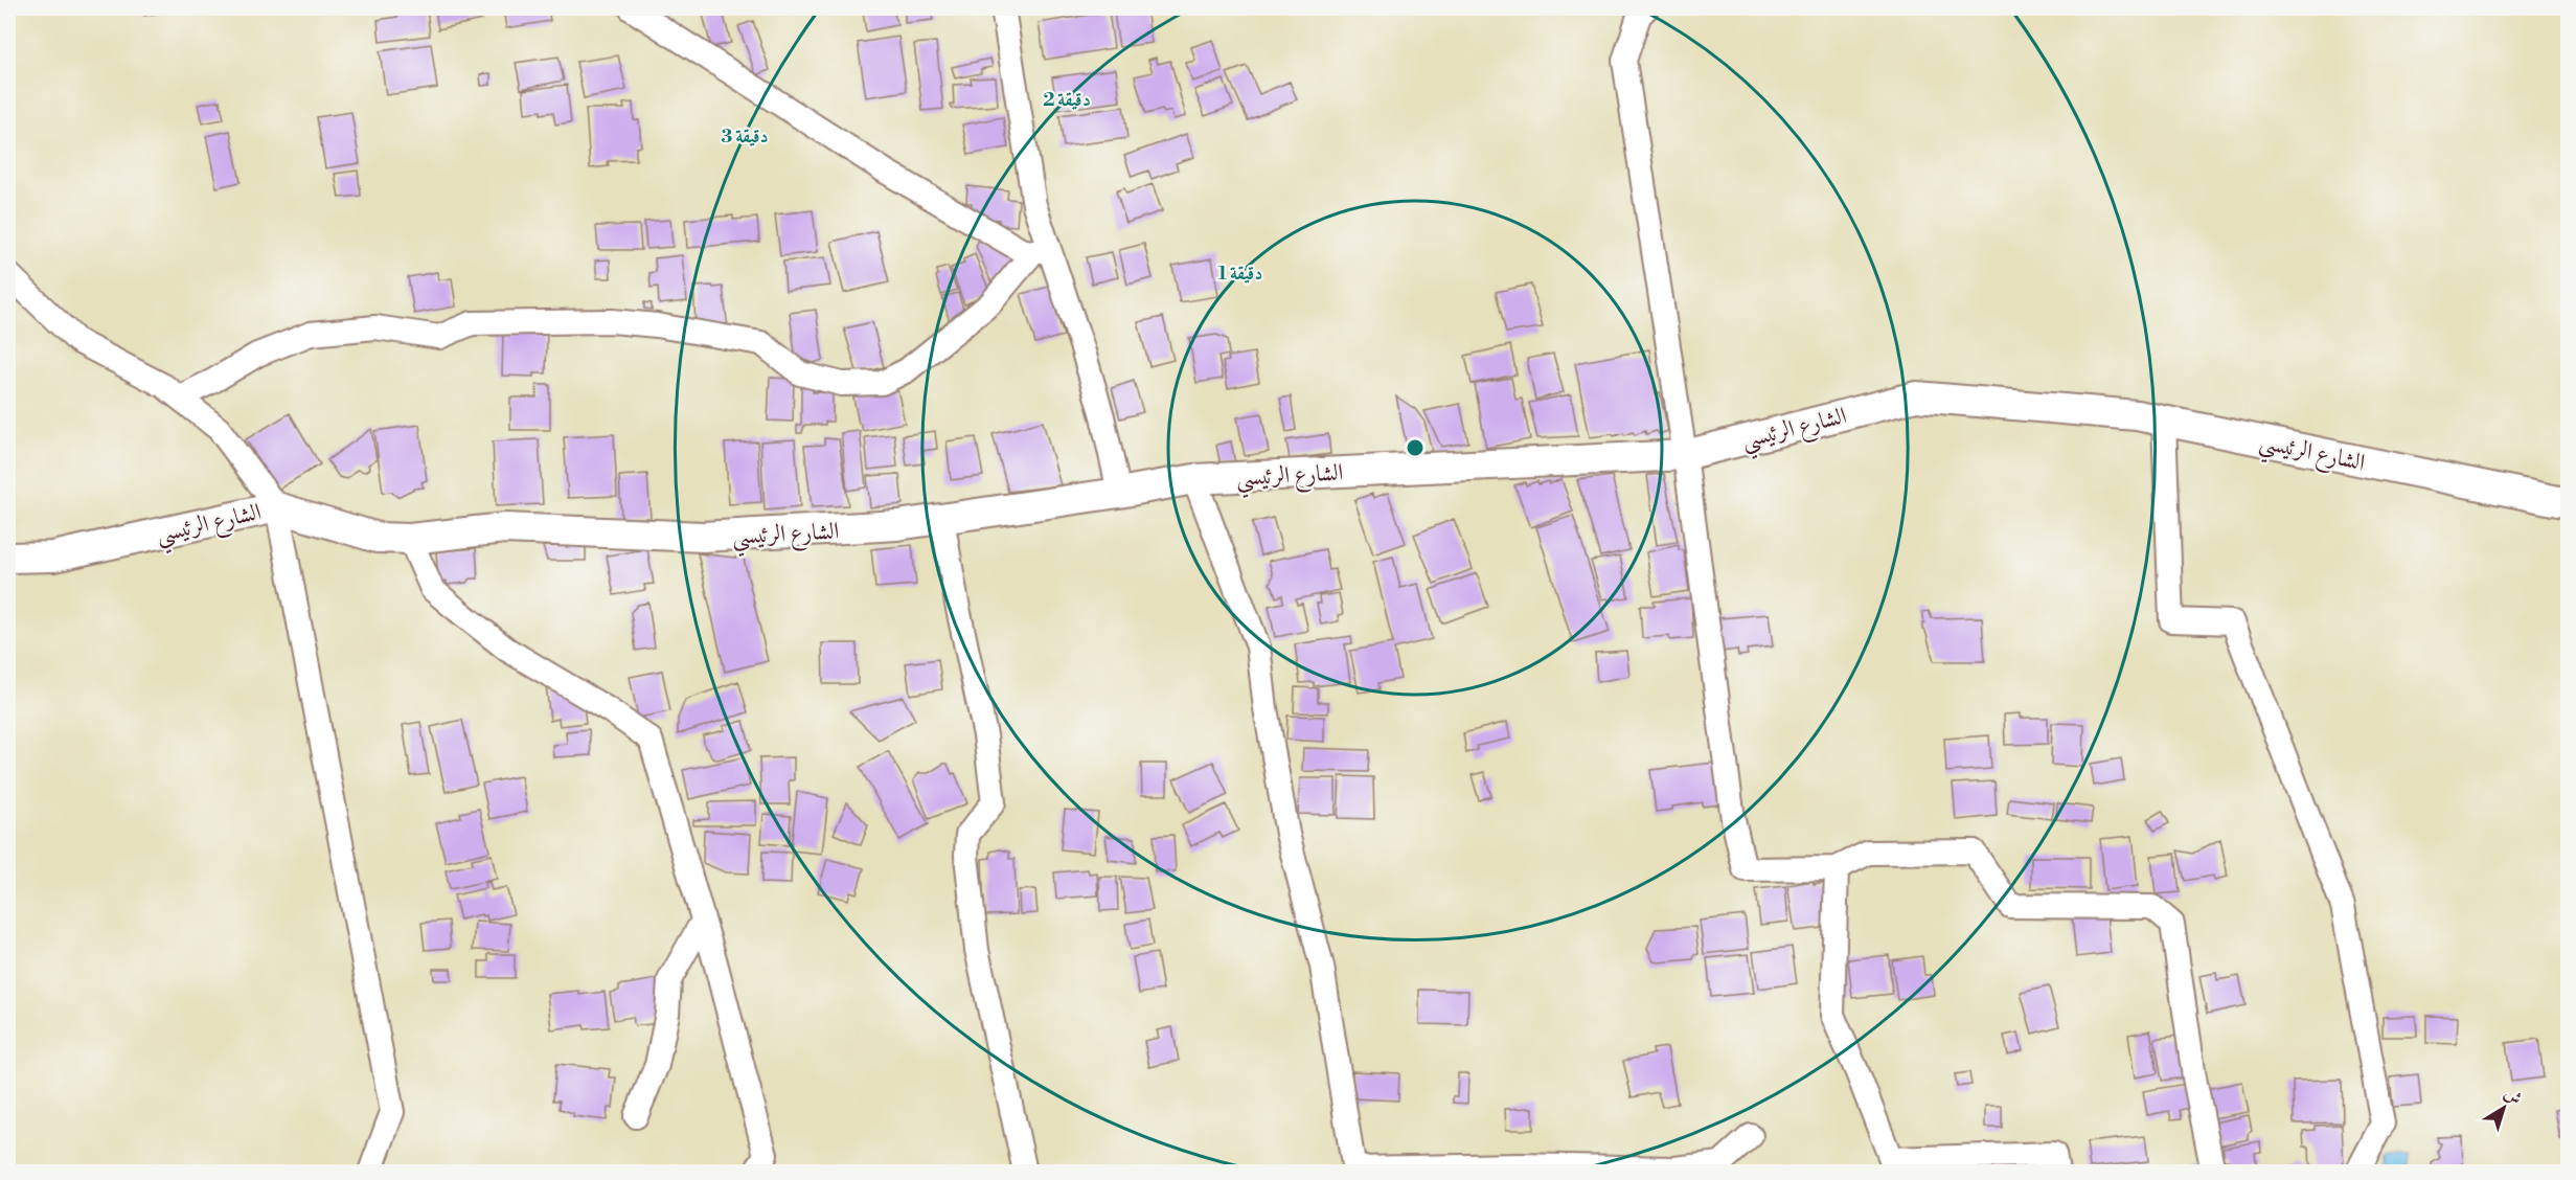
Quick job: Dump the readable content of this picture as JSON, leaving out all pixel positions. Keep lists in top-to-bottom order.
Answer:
{
  "streets": {
    "street": ["الشارع الرئيسي"]
  },
  "north": "top right",
  "rings": ["2 دقيقة", "3 دقيقة", "1 دقيقة"]
}
